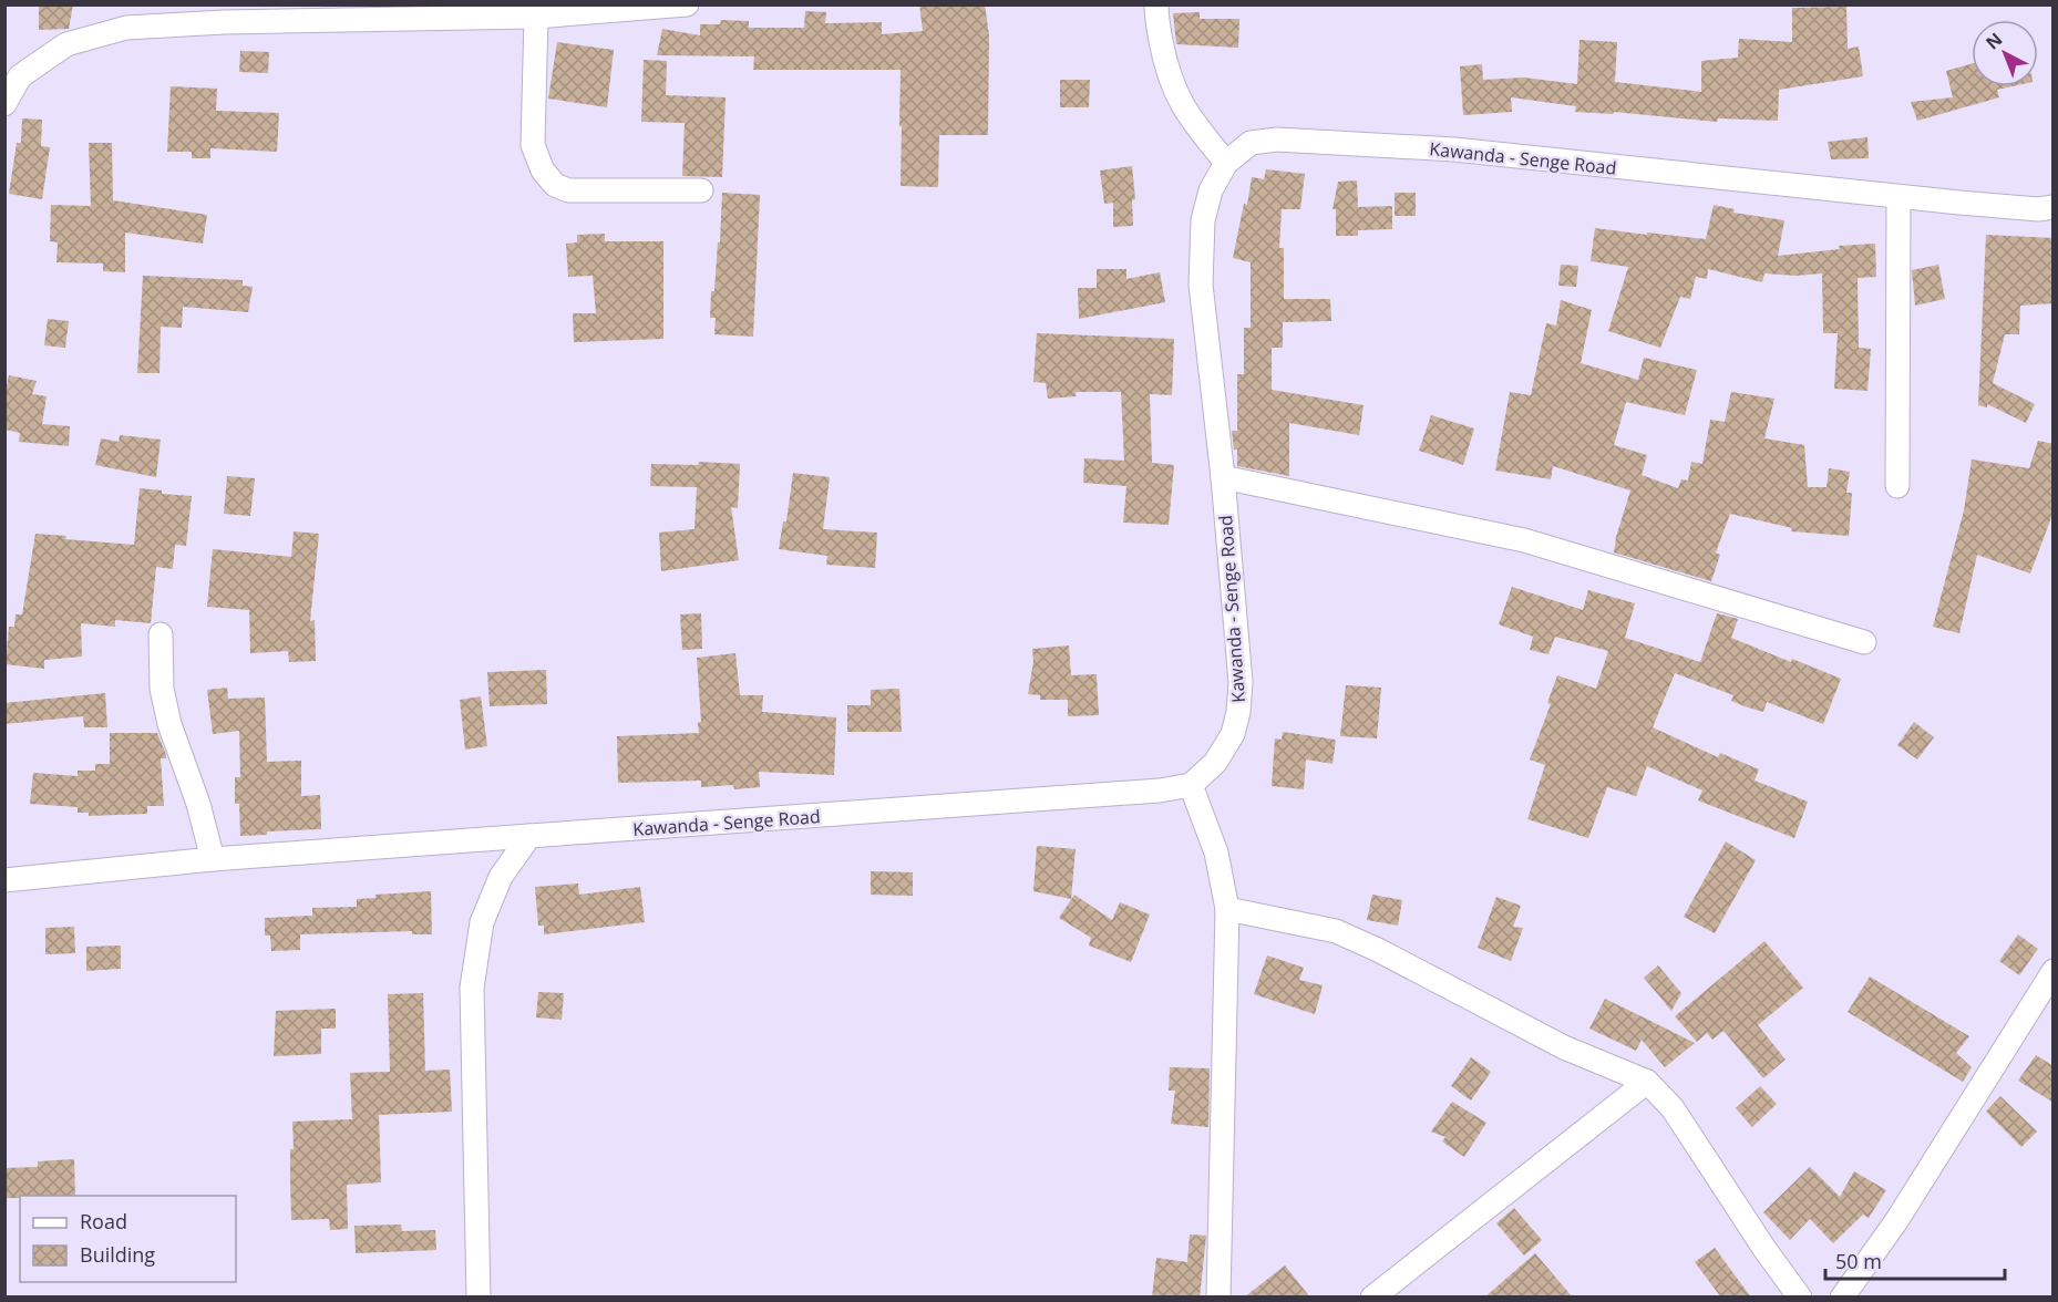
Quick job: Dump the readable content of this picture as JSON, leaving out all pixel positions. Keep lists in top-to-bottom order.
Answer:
{
  "streets": {
    "street": ["Kawanda - Senge Road"]
  },
  "legend": ["Road", "Building"],
  "scale_bar": "50 m",
  "north": "top left"
}
